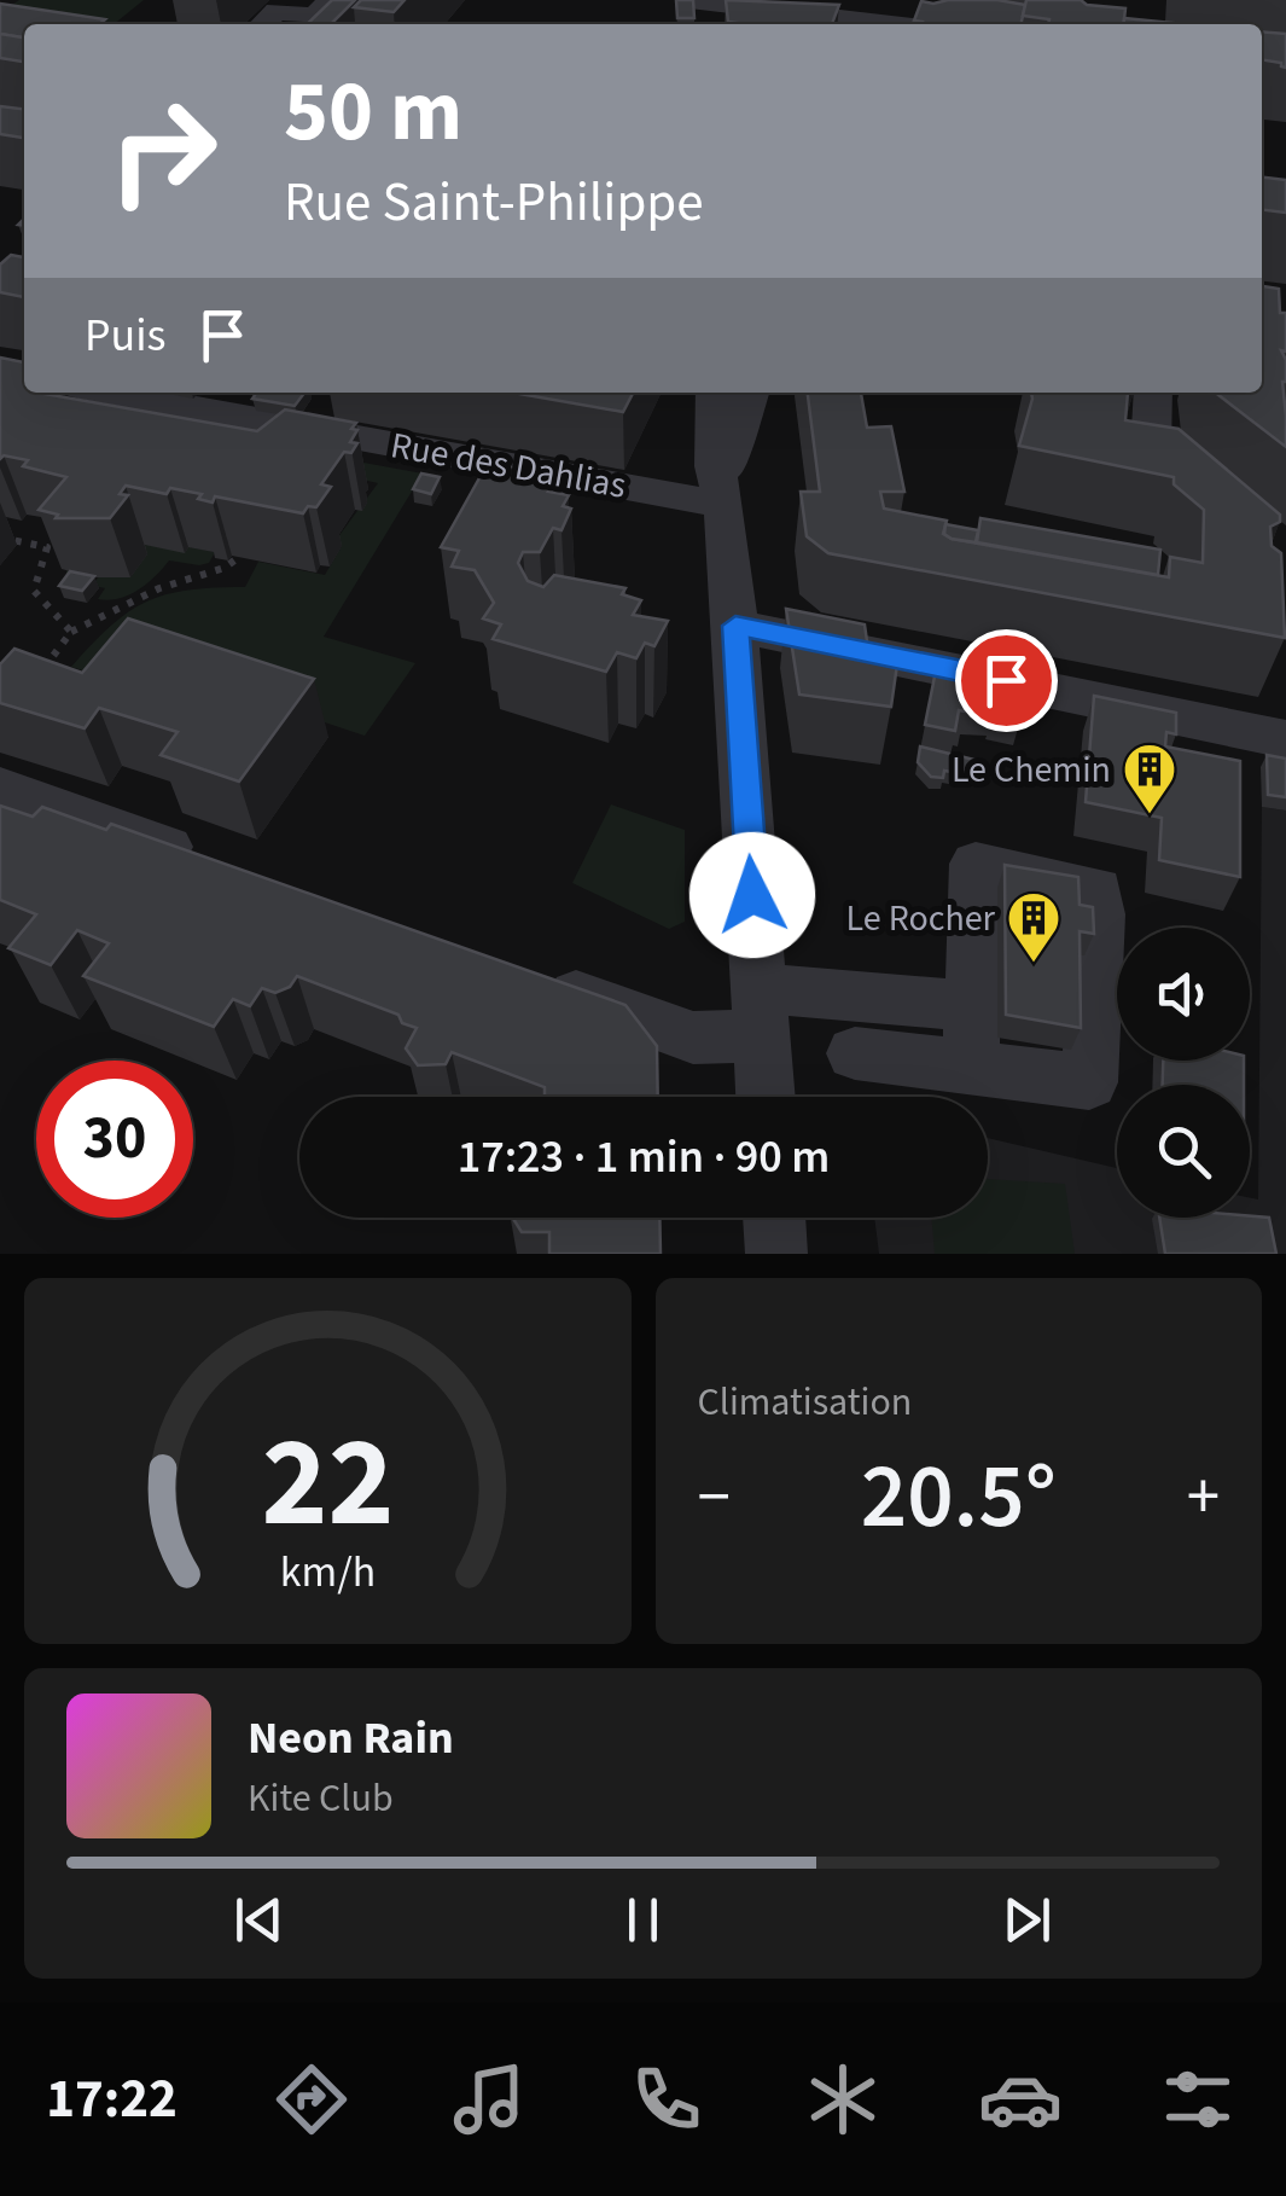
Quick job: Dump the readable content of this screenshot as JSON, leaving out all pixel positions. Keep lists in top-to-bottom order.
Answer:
{
  "streets": {
    "street": ["Rue des Dahlias"]
  },
  "places": {
    "building": ["Le Chemin", "Le Rocher"]
  },
  "page": {
    "turn": ["50 m", "Rue Saint-Philippe"],
    "then": "Puis",
    "limit": "30",
    "trip": "17:23 · 1 min · 90 m",
    "tile": "Climatisation",
    "heat": ["−", "20.5°", "+"],
    "song": ["Neon Rain", "Kite Club"],
    "tabs": "17:22",
    "gauge": ["22", "km/h"]
  }
}
